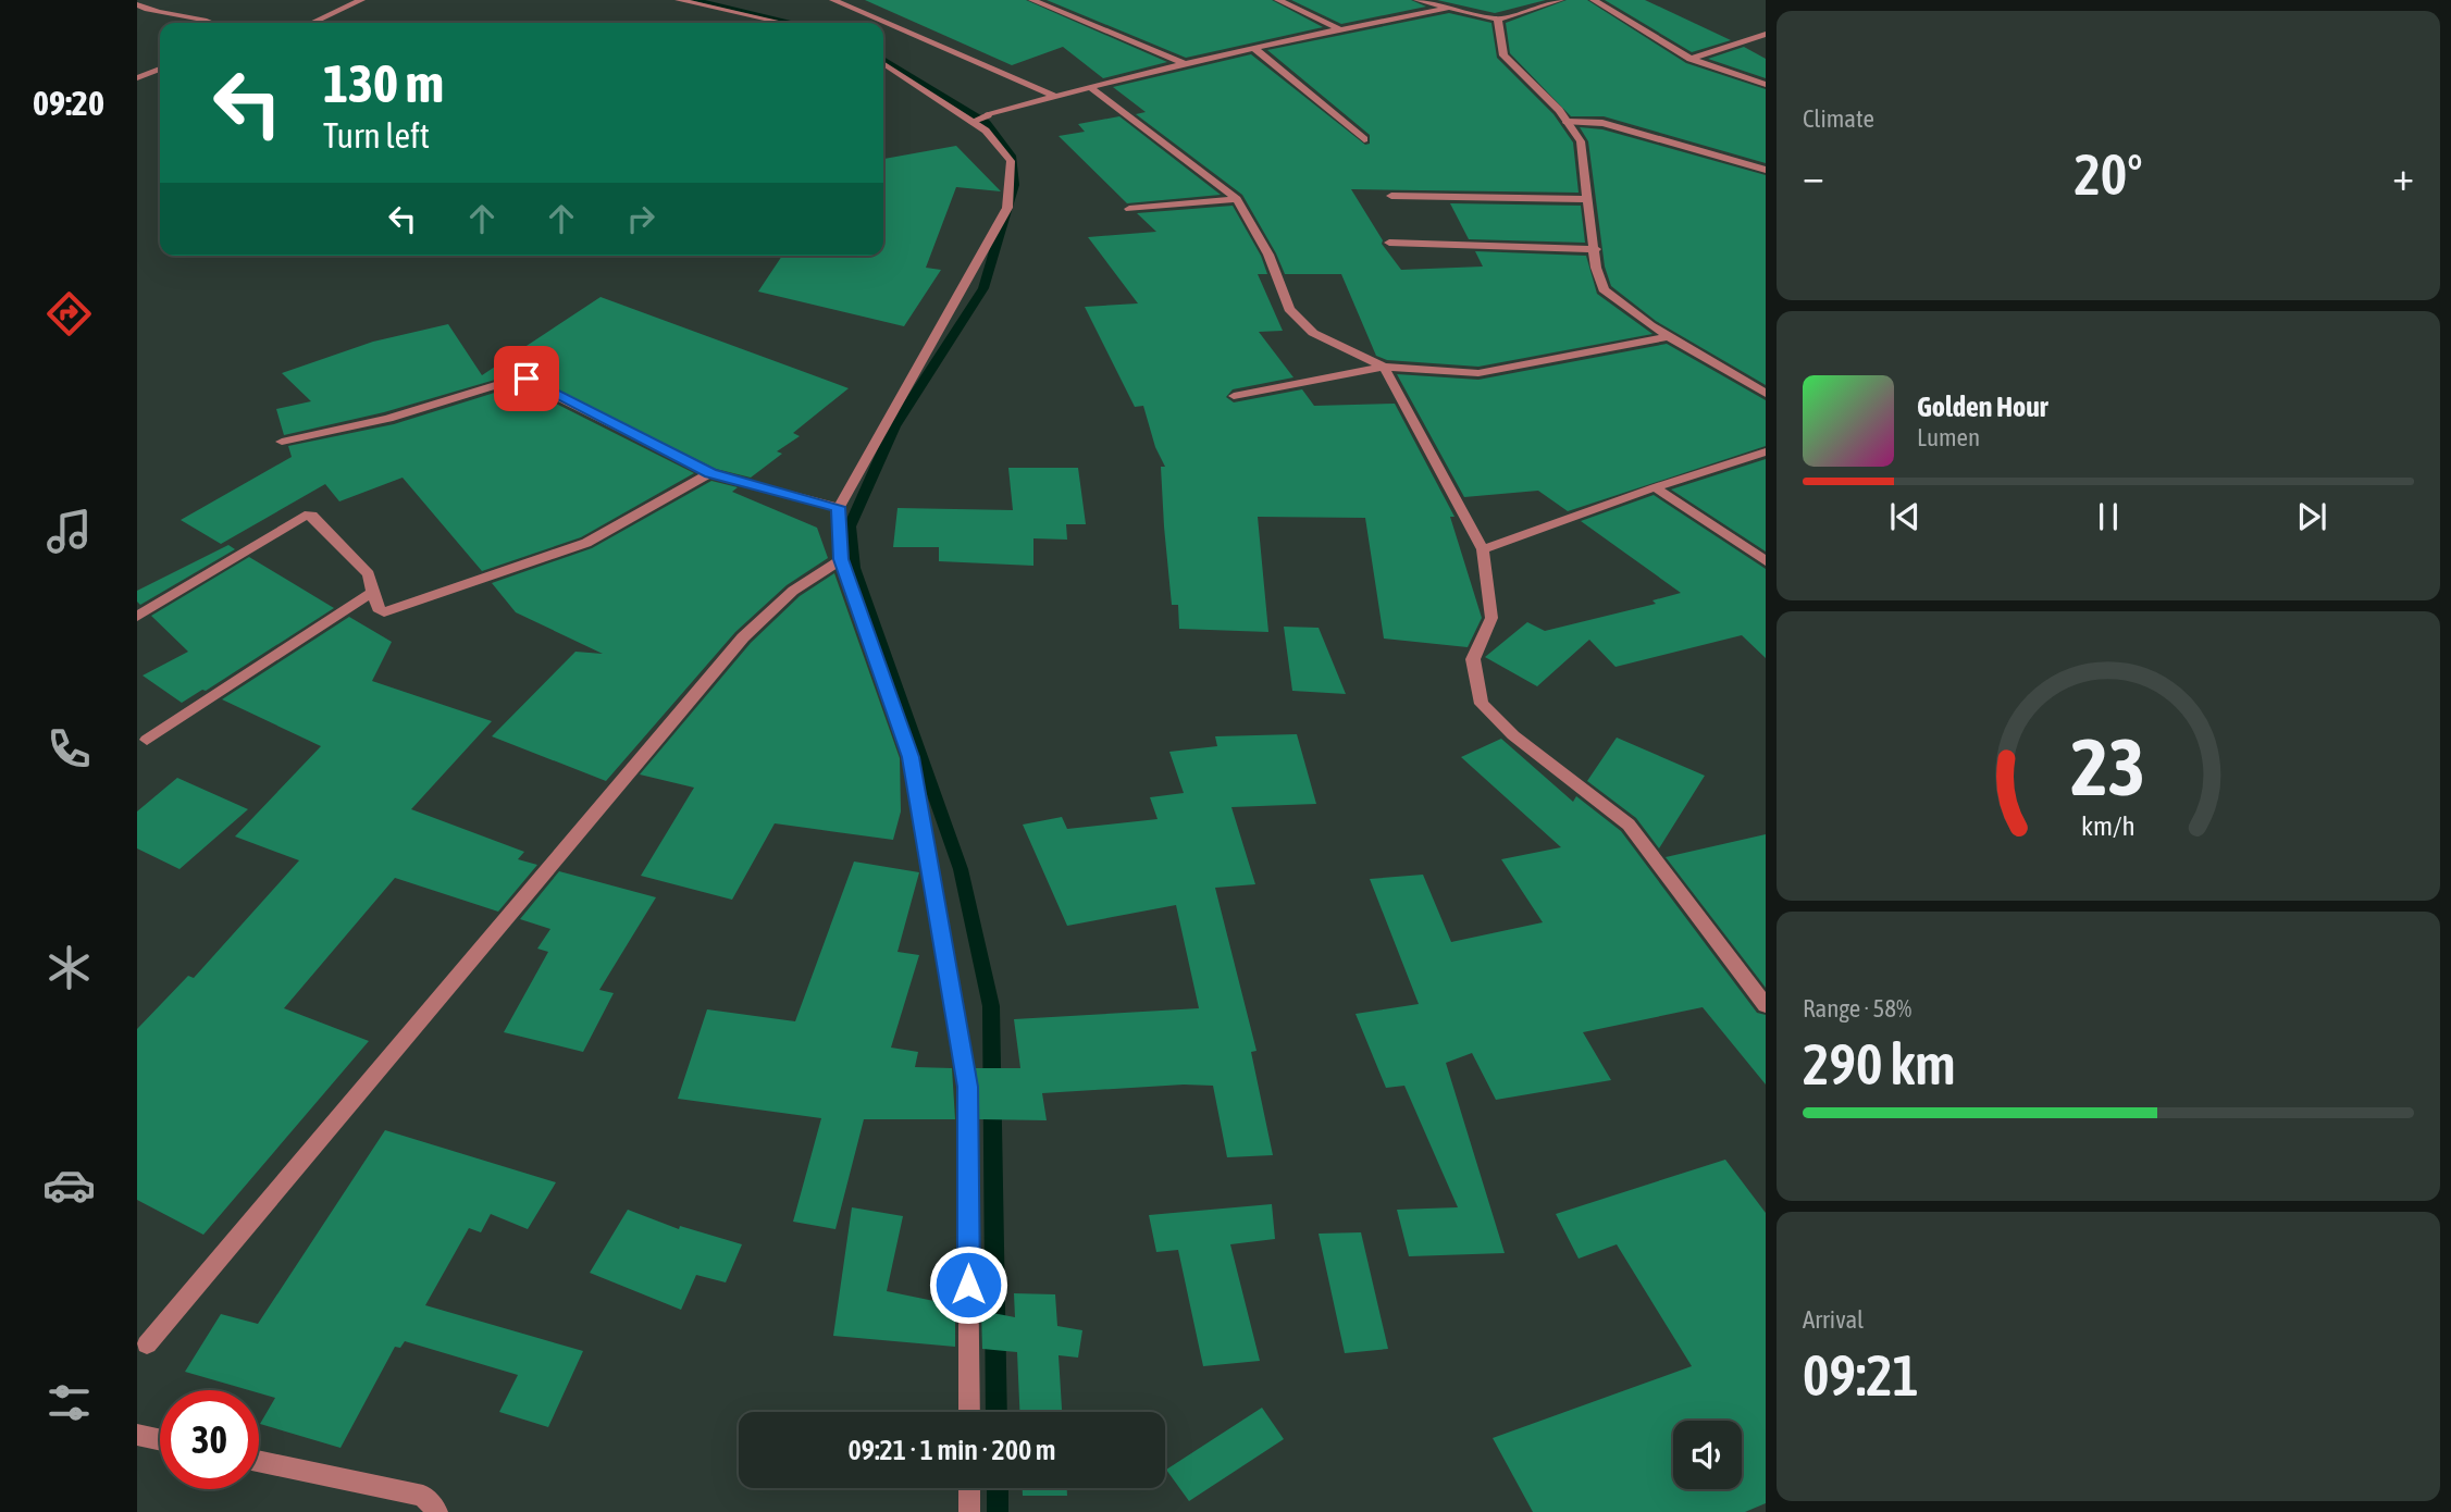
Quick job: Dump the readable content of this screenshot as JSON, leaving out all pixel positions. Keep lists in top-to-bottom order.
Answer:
{
  "page": {
    "tabs": "09:20",
    "tile": [
      "Climate",
      ["Range · 58%", "290 km"],
      ["Arrival", "09:21"]
    ],
    "turn": ["130 m", "Turn left"],
    "heat": ["−", "20°", "+"],
    "song": ["Golden Hour", "Lumen"],
    "limit": "30",
    "trip": "09:21 · 1 min · 200 m",
    "gauge": ["23", "km/h"]
  }
}
